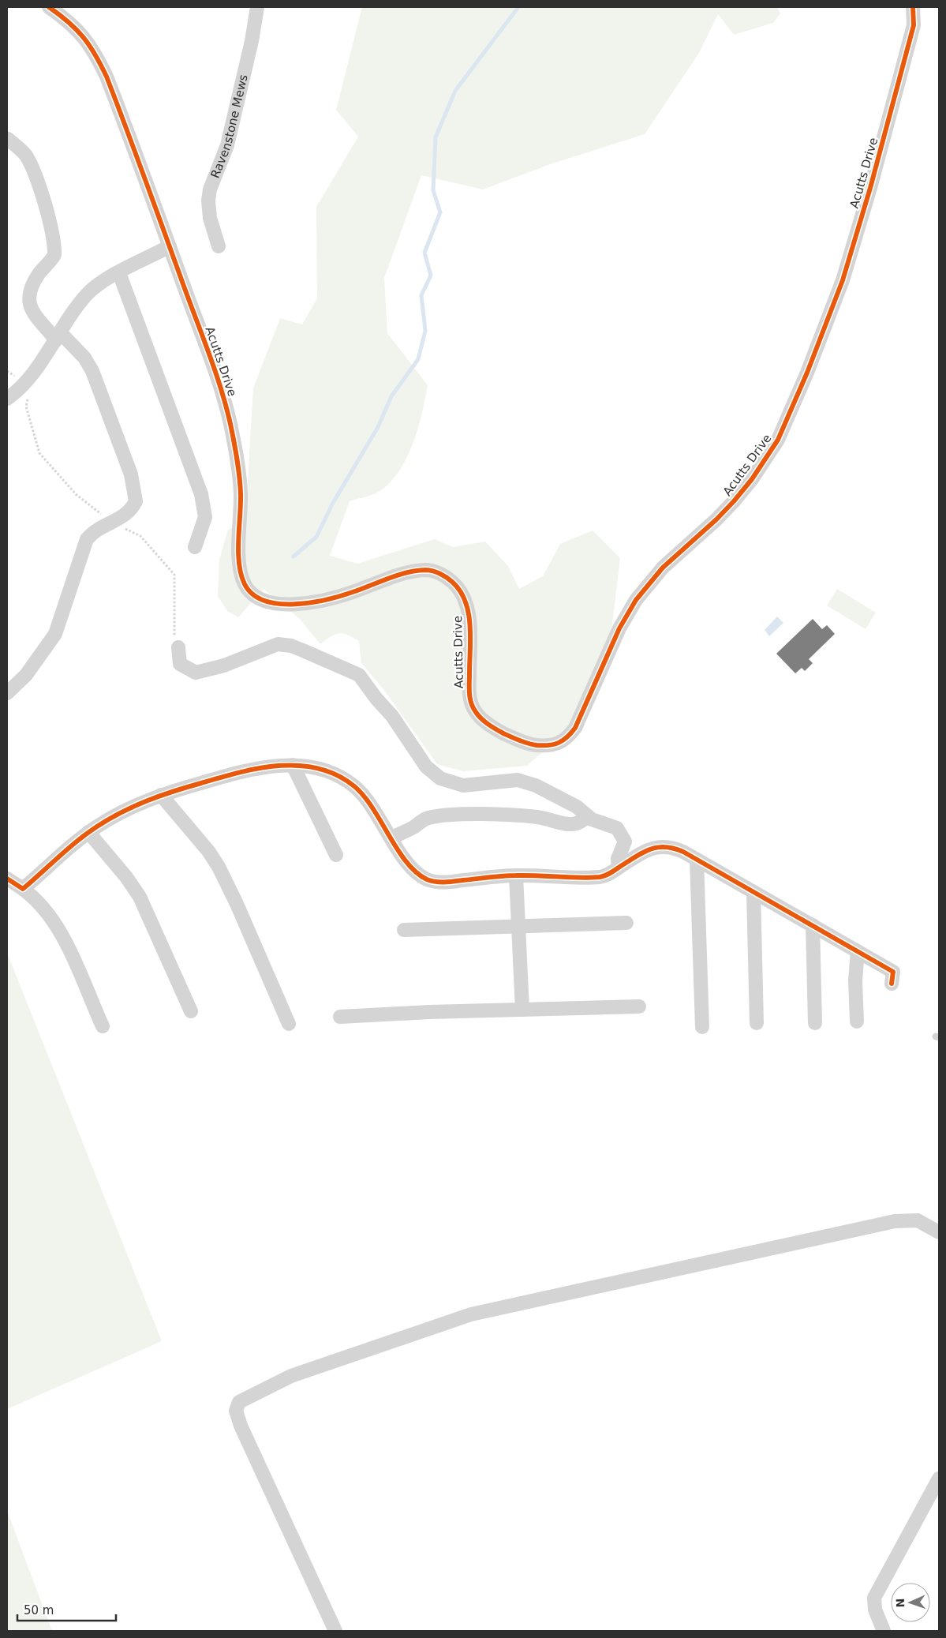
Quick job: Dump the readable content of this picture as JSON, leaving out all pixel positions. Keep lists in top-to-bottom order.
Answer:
{
  "streets": {
    "street": ["Ravenstone Mews", "Acutts Drive"]
  },
  "scale_bar": "50 m",
  "north": "left"
}
